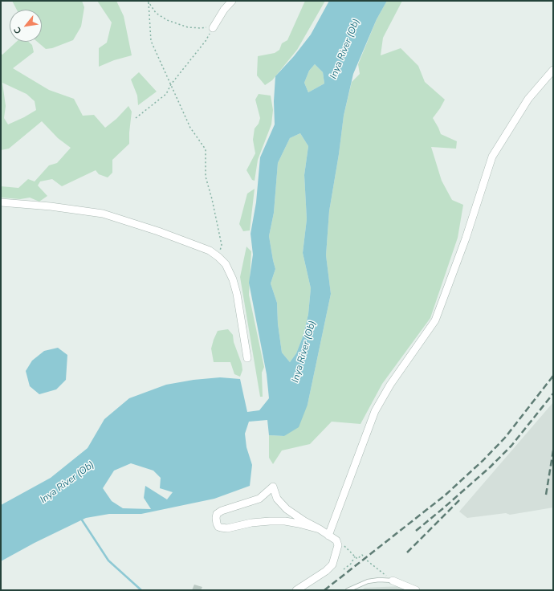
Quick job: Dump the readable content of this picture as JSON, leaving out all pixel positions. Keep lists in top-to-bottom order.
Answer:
{
  "water": ["Inya River (Ob)"],
  "north": "bottom left"
}
